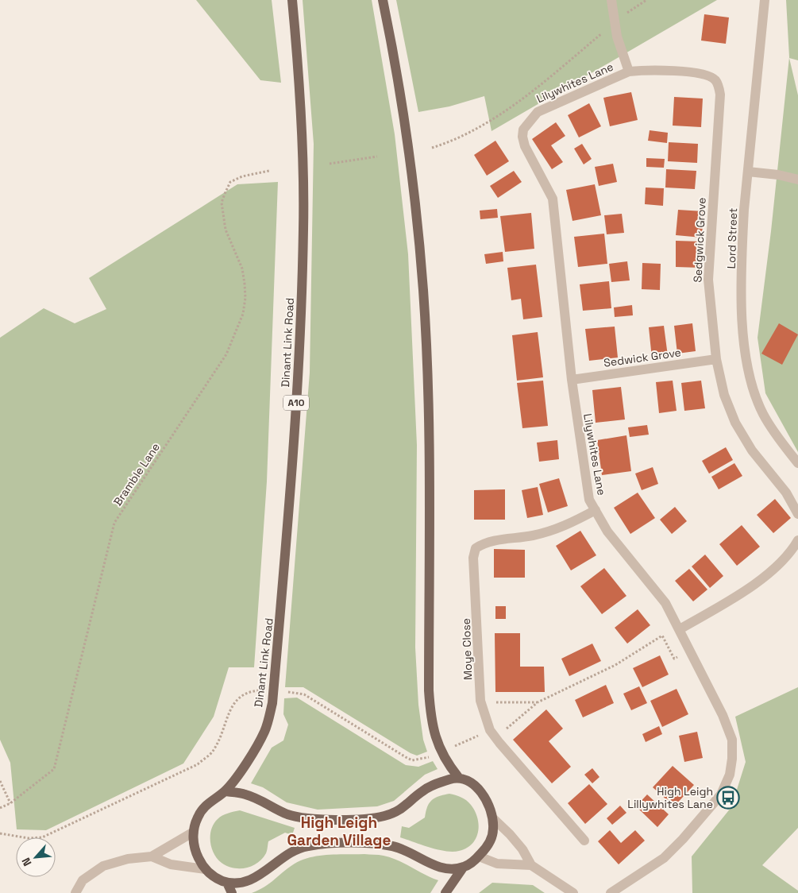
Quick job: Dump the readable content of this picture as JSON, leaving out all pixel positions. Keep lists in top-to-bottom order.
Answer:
{
  "streets": {
    "main road": ["Dinant Link Road", "A10"],
    "street": [
      "Lilywhites Lane",
      "Lord Street",
      "Sedgwick Grove",
      "Sedwick Grove",
      "Moye Close"
    ],
    "path": ["Bramble Lane"]
  },
  "crossings": [
    ["Lilywhites Lane", "Sedgwick Grove"],
    ["Lilywhites Lane", "Sedwick Grove"],
    ["Lilywhites Lane", "Moye Close"],
    ["Sedgwick Grove", "Sedwick Grove"]
  ],
  "districts": ["High Leigh Garden Village"],
  "places": {
    "bus stop": ["High Leigh Lillywhites Lane"]
  },
  "north": "bottom left"
}
